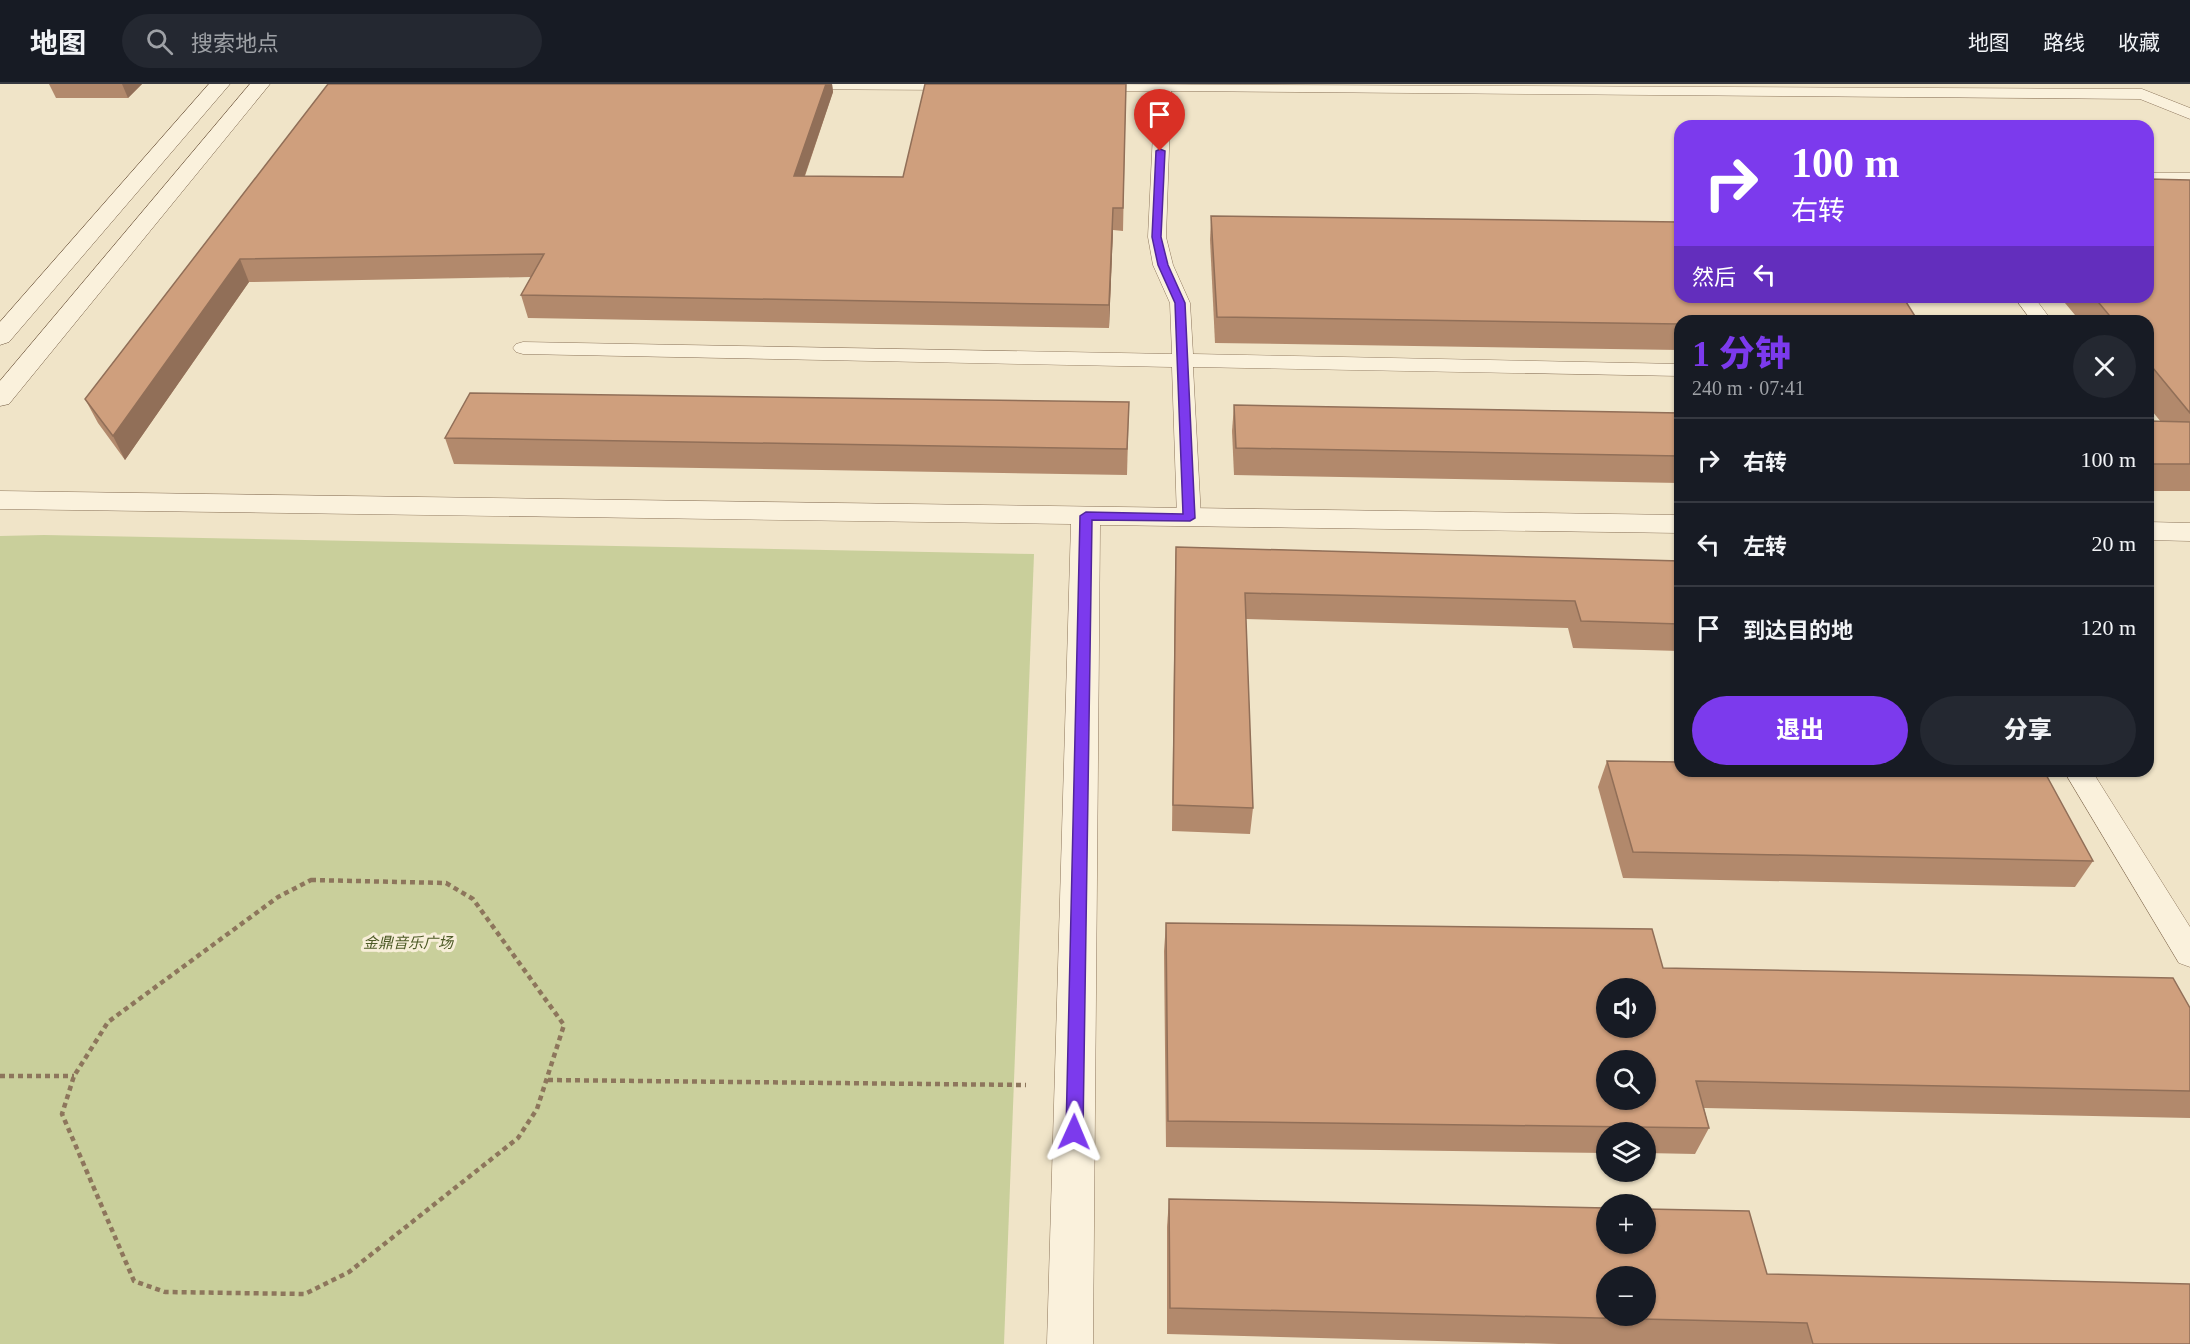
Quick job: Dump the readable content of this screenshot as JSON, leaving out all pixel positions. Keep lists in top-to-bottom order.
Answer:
{
  "parks": ["金鼎音乐广场"],
  "page": {
    "header": "地图",
    "search": "搜索地点",
    "nav": ["地图", "路线", "收藏"],
    "turn": ["100 m", "右转"],
    "then": "然后",
    "heading": ["1 分钟", "240 m · 07:41"],
    "list": [
      {
        "name": "右转",
        "value": "100 m"
      },
      {
        "name": "左转",
        "value": "20 m"
      },
      {
        "name": "到达目的地",
        "value": "120 m"
      }
    ],
    "buttons": ["退出", "分享"],
    "map_buttons": ["+", "−"]
  }
}
